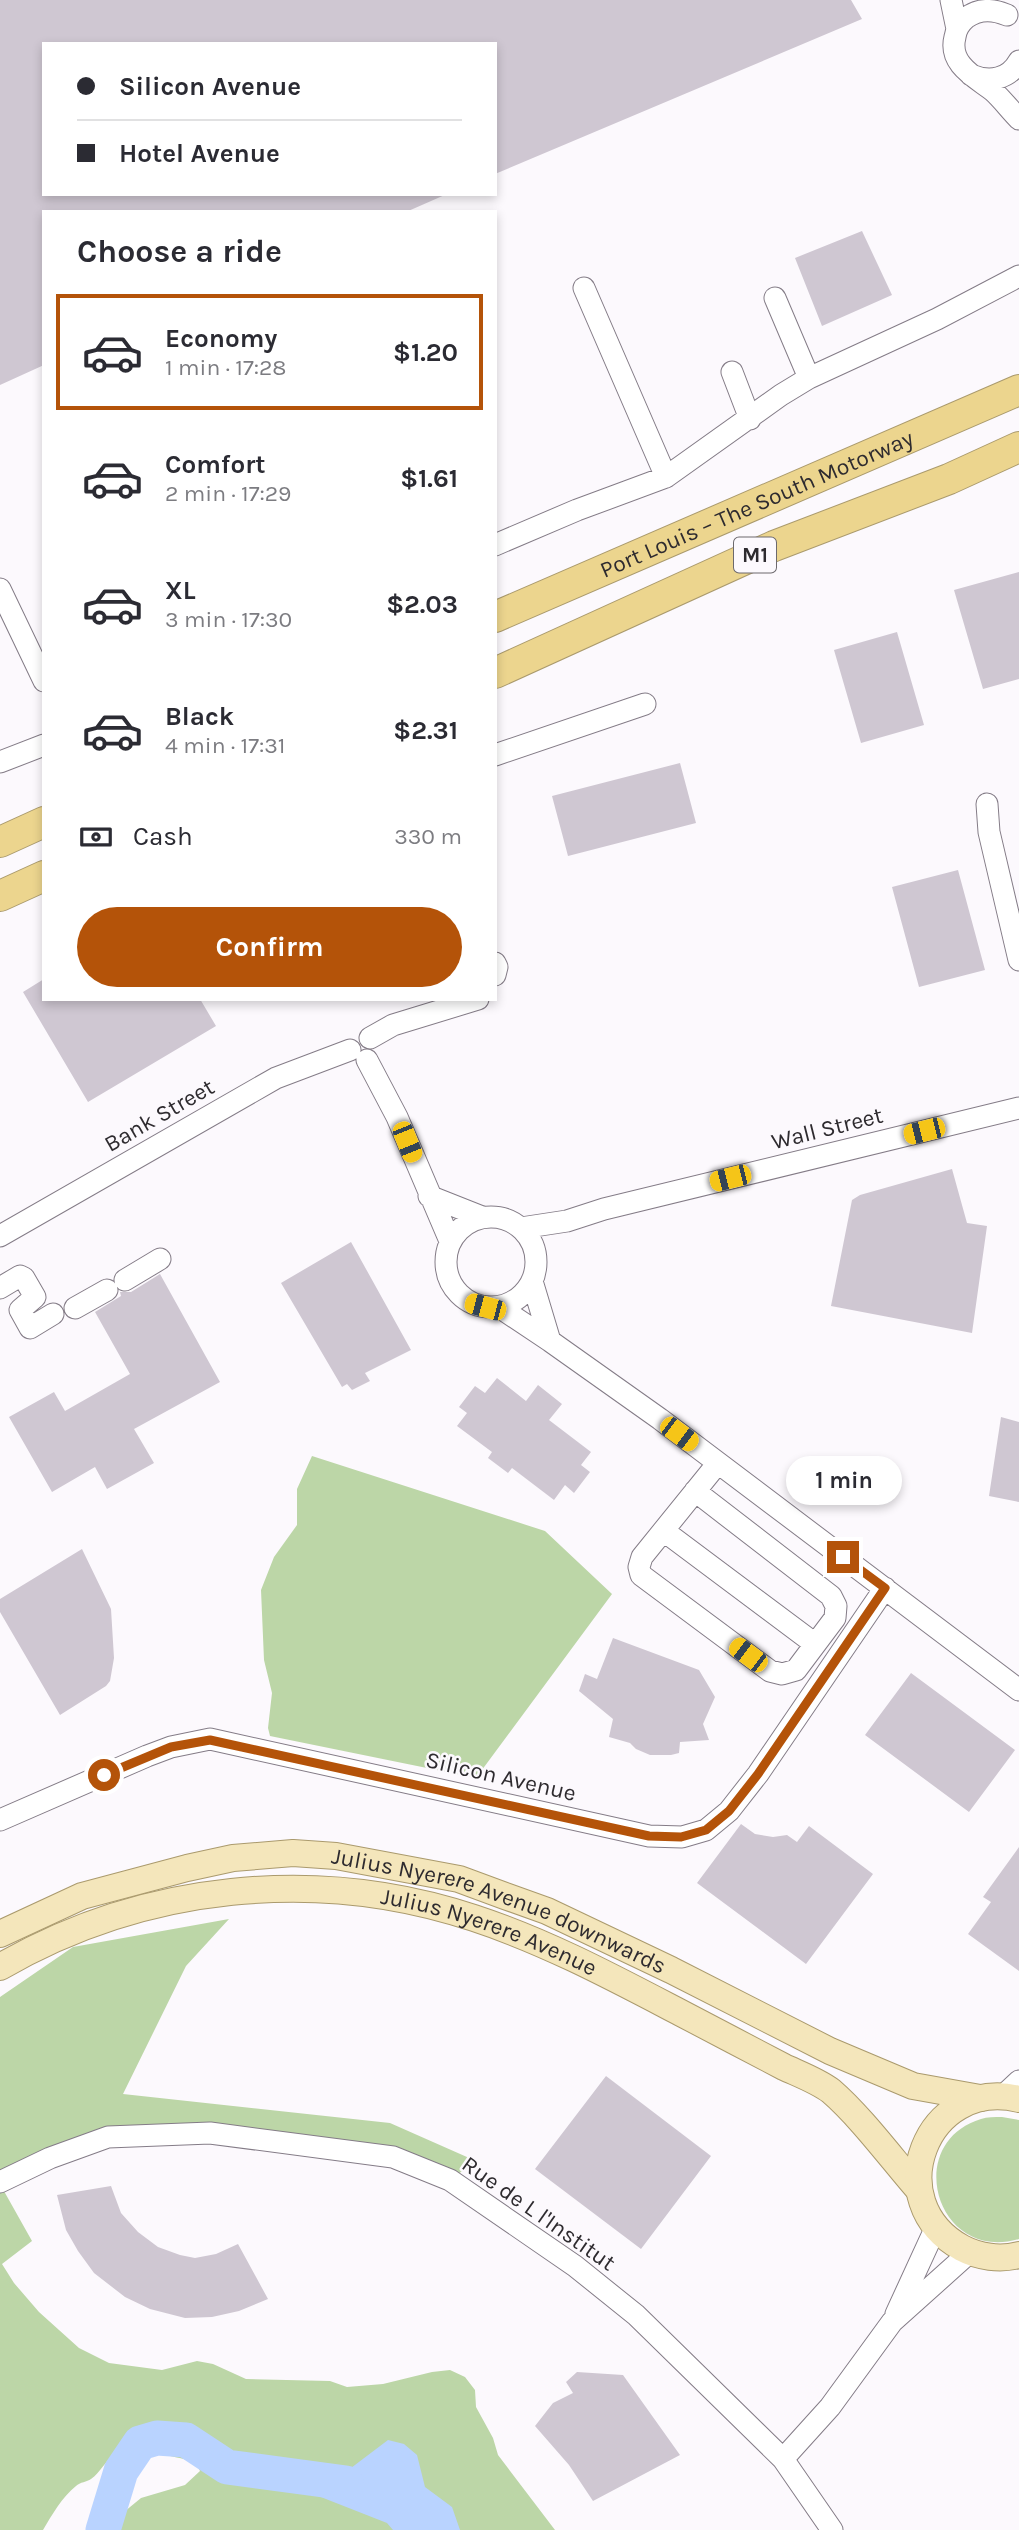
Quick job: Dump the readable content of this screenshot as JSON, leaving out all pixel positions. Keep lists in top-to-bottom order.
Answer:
{
  "streets": {
    "highway": ["Port Louis – The South Motorway", "M1"],
    "main road": ["Julius Nyerere Avenue downwards", "Julius Nyerere Avenue"],
    "street": [
      "Bank Street",
      "Wall Street",
      "Silicon Avenue",
      "Rue de L l'Institut"
    ]
  },
  "page": {
    "banner": ["Silicon Avenue", "Hotel Avenue"],
    "heading": "Choose a ride",
    "list": [
      {
        "name": "Economy",
        "note": "1 min · 17:28",
        "value": "$1.20"
      },
      {
        "name": "Comfort",
        "note": "2 min · 17:29",
        "value": "$1.61"
      },
      {
        "name": "XL",
        "note": "3 min · 17:30",
        "value": "$2.03"
      },
      {
        "name": "Black",
        "note": "4 min · 17:31",
        "value": "$2.31"
      }
    ],
    "pay": ["Cash", "330 m"],
    "buttons": "Confirm",
    "bubble": "1 min"
  }
}
